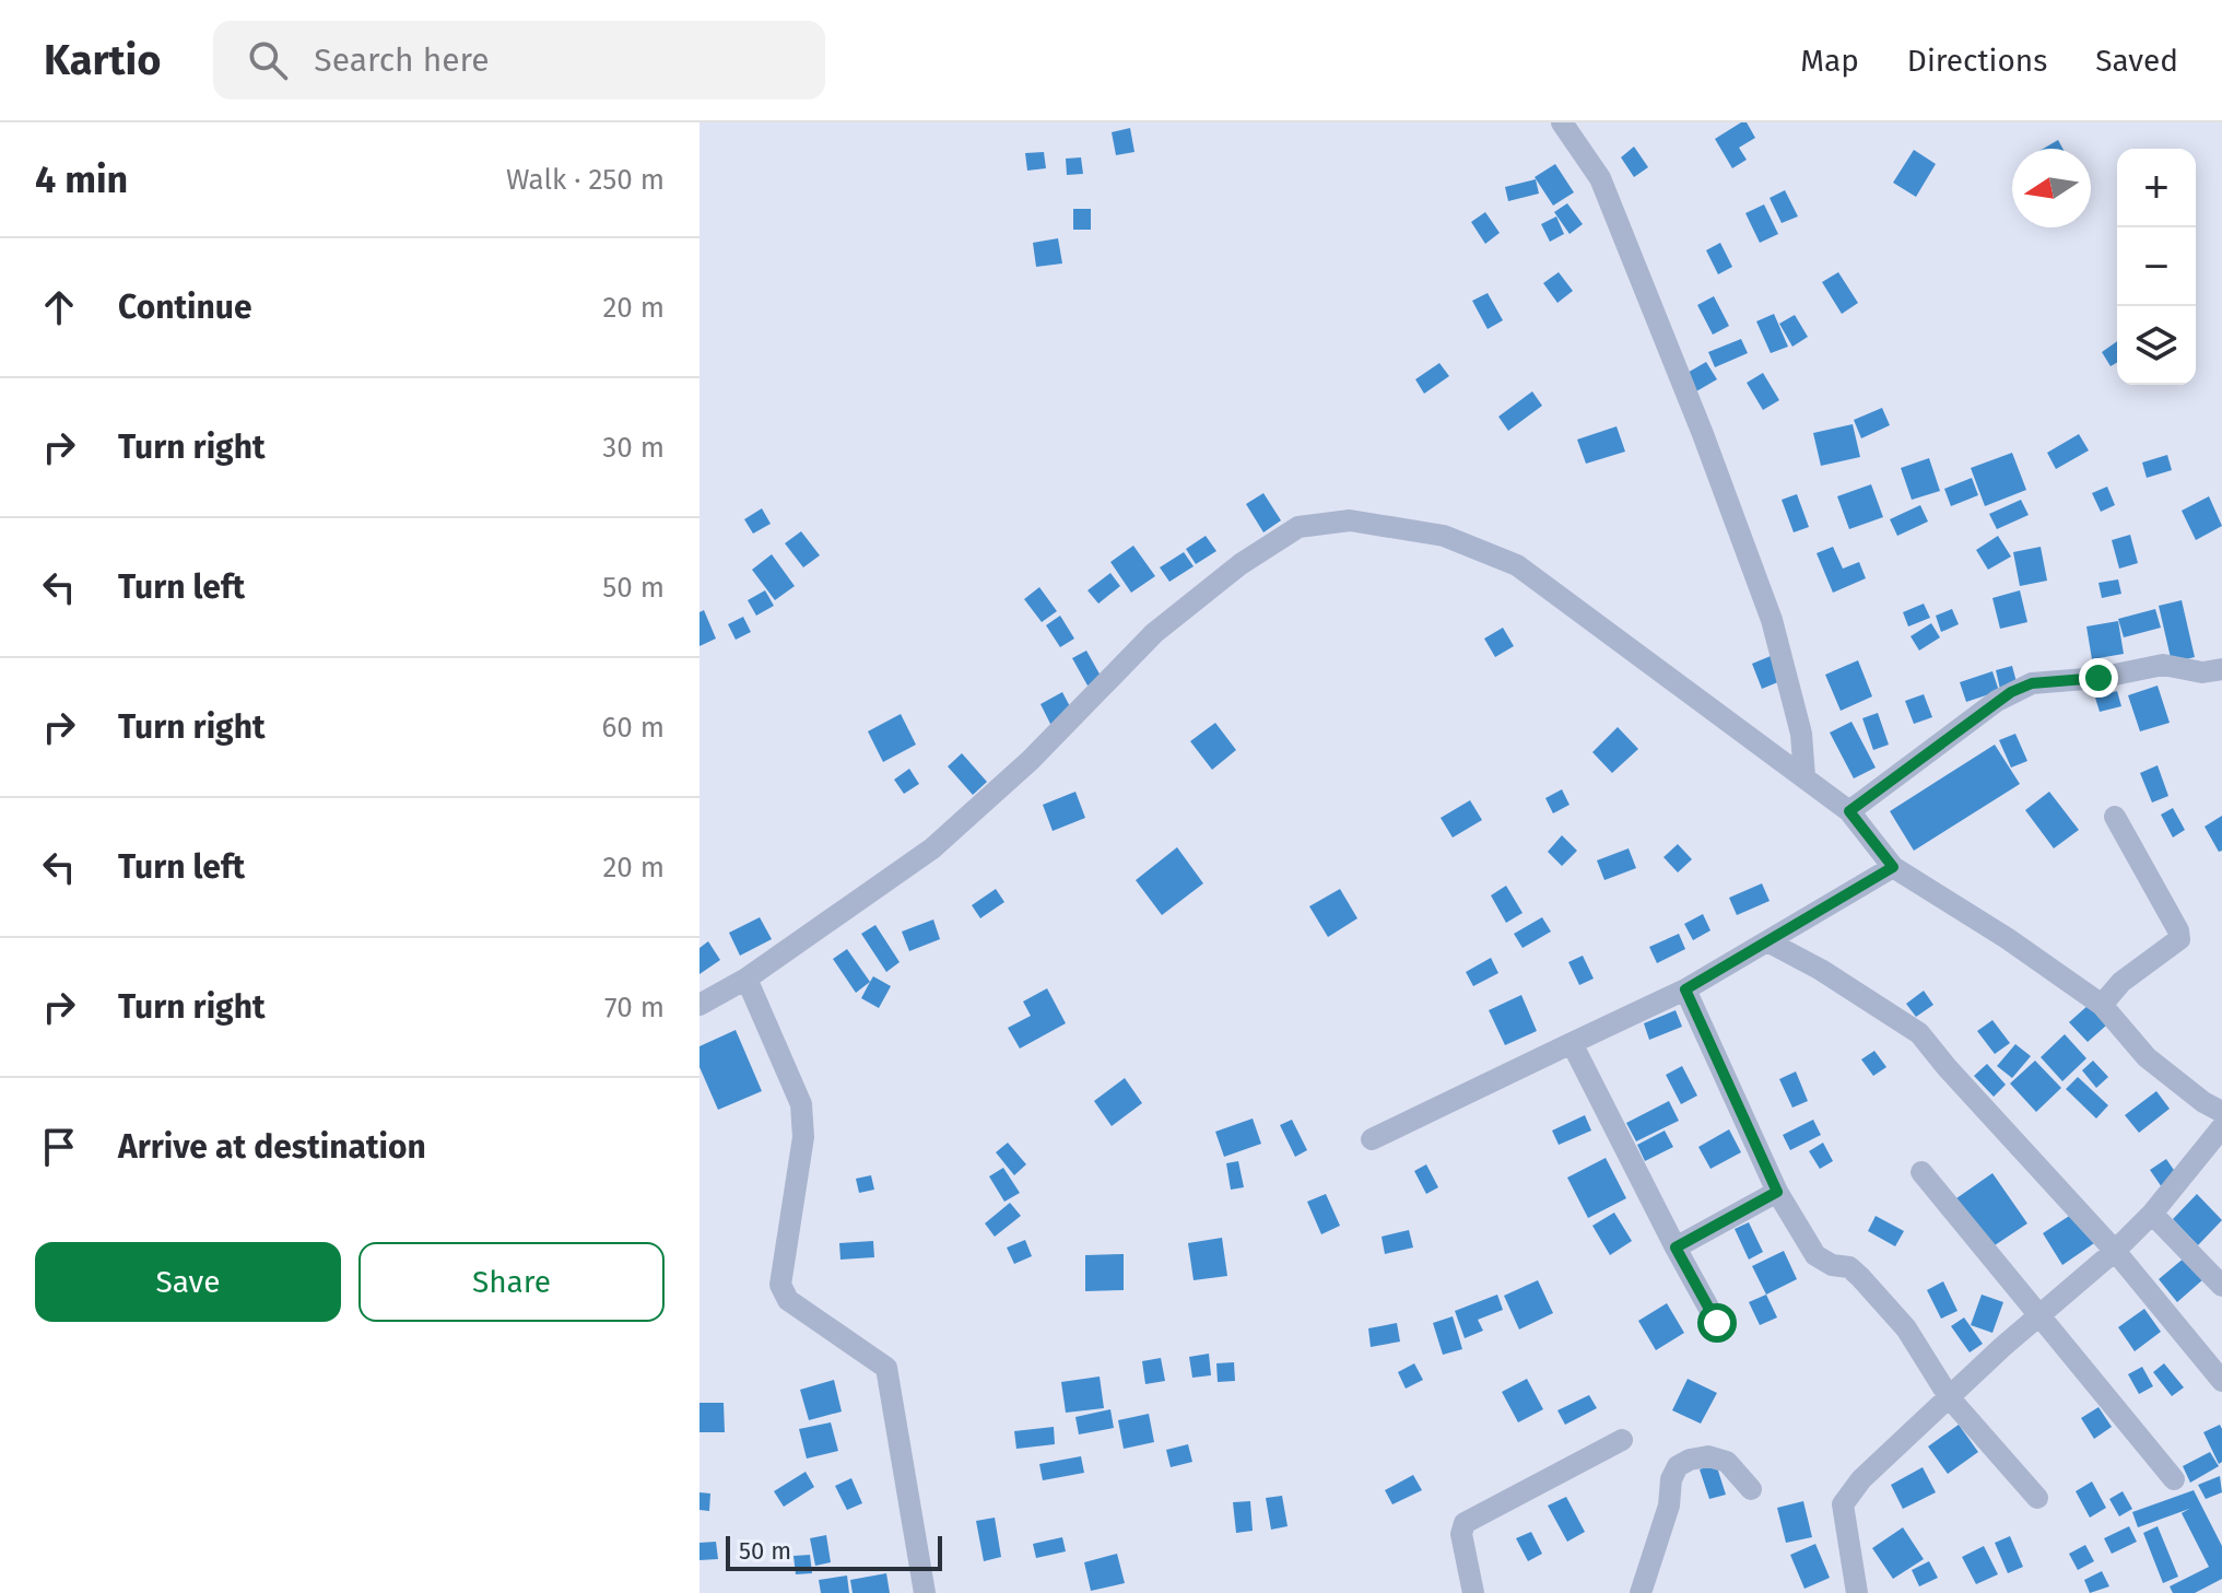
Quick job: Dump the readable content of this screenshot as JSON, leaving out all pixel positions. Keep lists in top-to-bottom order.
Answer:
{
  "scale_bar": "50 m",
  "north": "left",
  "page": {
    "header": "Kartio",
    "search": "Search here",
    "nav": ["Map", "Directions", "Saved"],
    "heading": ["4 min", "Walk · 250 m"],
    "map_buttons": ["+", "−"],
    "list": [
      ["Continue", "20 m"],
      ["Turn right", "30 m"],
      ["Turn left", "50 m"],
      ["Turn right", "60 m"],
      ["Turn left", "20 m"],
      ["Turn right", "70 m"],
      "Arrive at destination"
    ],
    "buttons": ["Save", "Share"],
    "scale": "50 m"
  }
}
